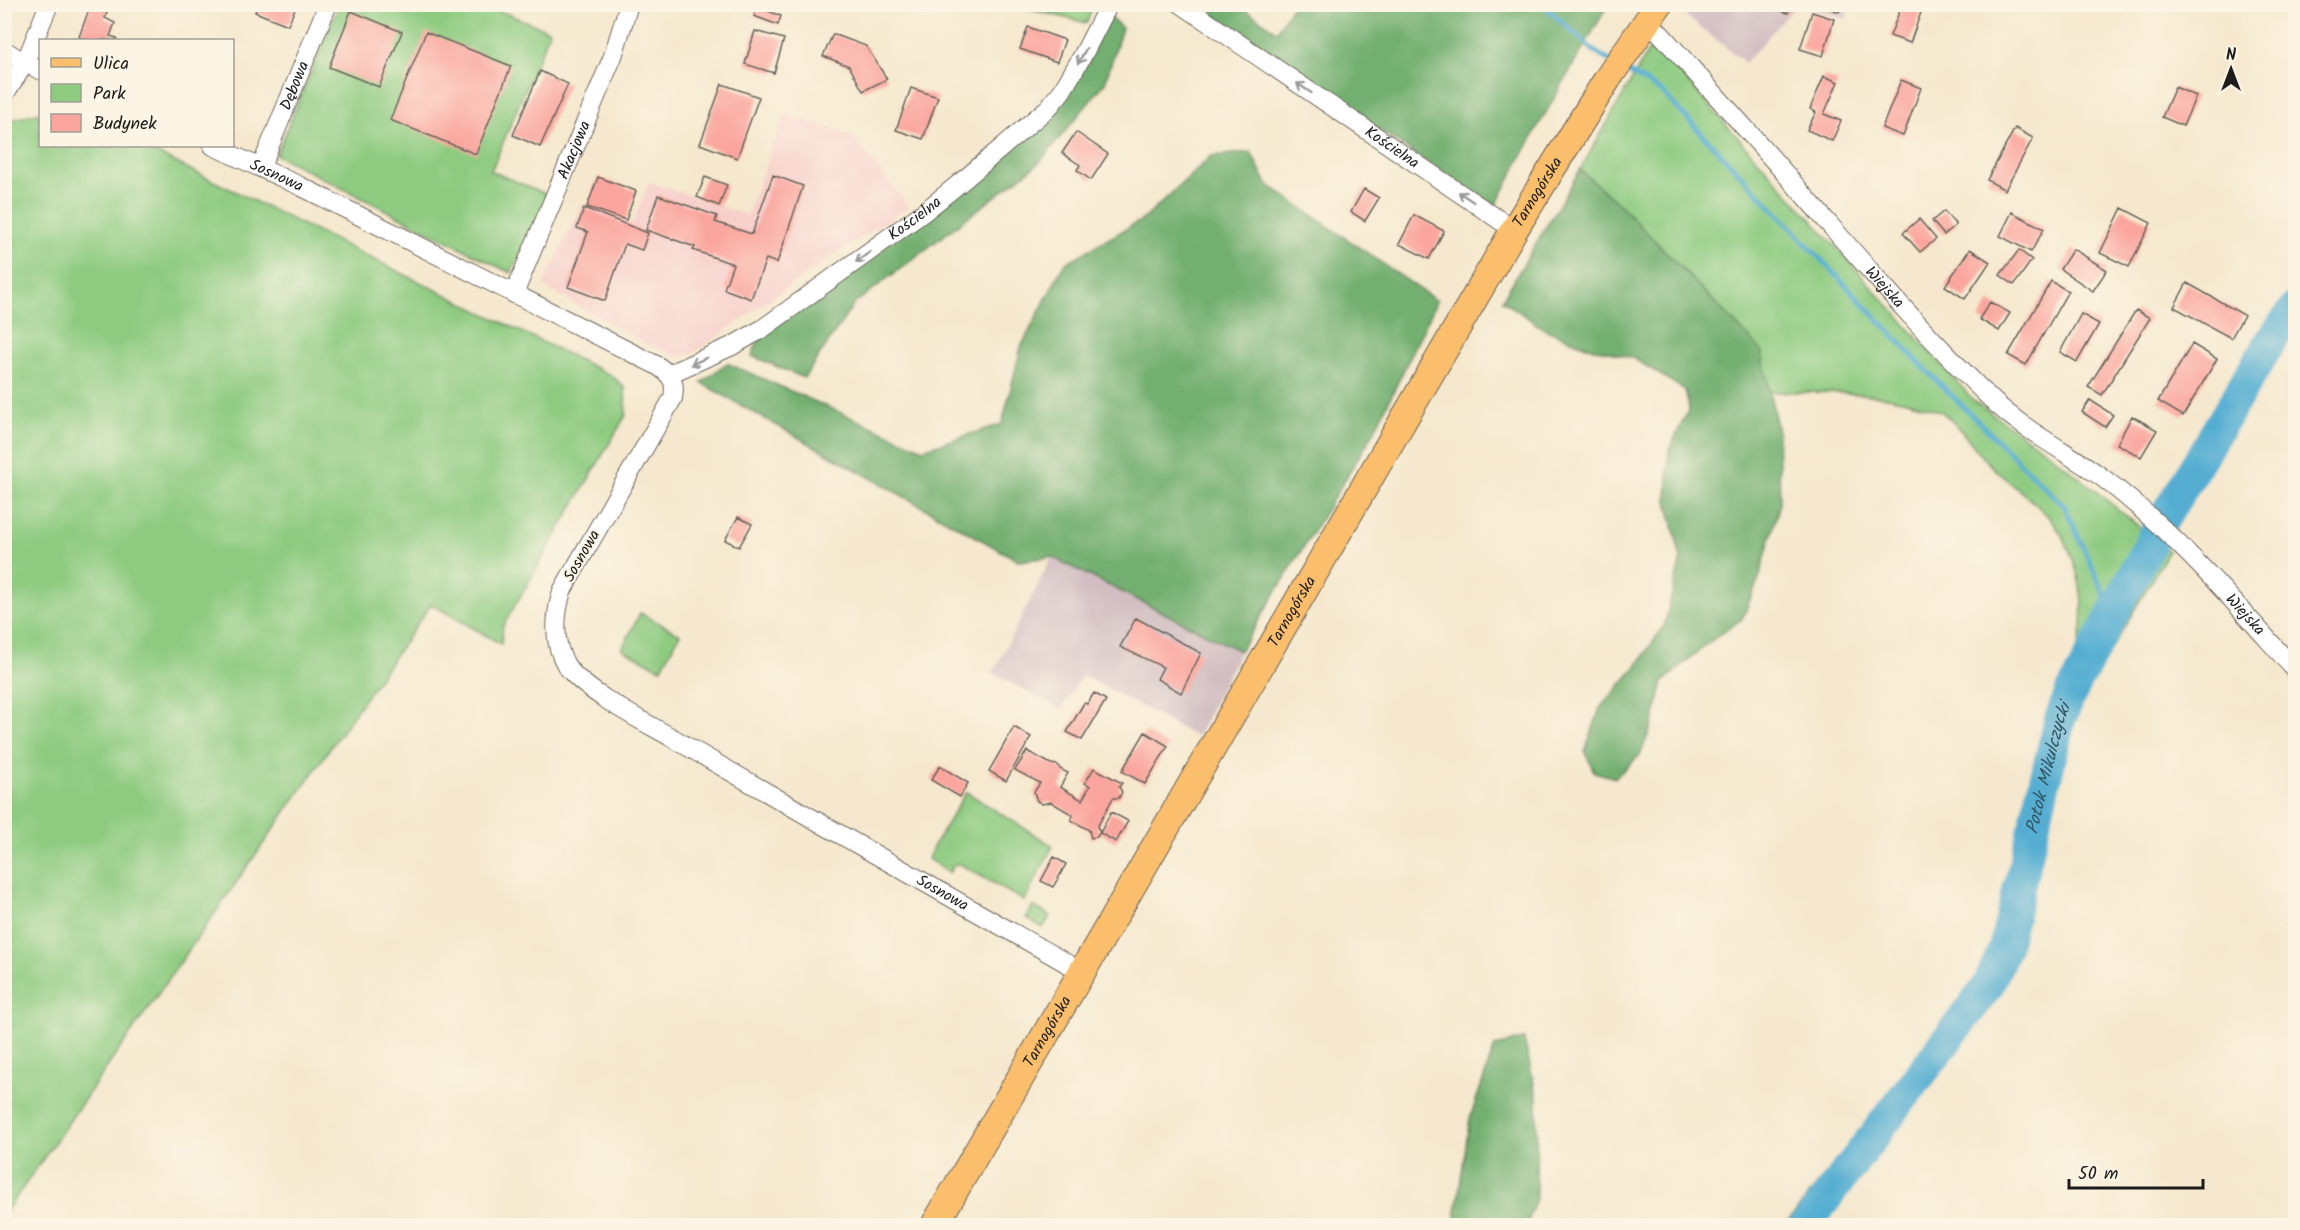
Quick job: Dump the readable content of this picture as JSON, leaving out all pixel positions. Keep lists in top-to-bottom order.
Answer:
{
  "streets": {
    "main road": ["Tarnogórska"],
    "street": [
      "Dębowa",
      "Kościelna",
      "Akacjowa",
      "Sosnowa",
      "Wiejska"
    ]
  },
  "crossings": [
    ["Dębowa", "Sosnowa"],
    ["Kościelna", "Sosnowa"],
    ["Kościelna", "Tarnogórska"],
    ["Akacjowa", "Sosnowa"],
    ["Sosnowa", "Tarnogórska"],
    ["Tarnogórska", "Wiejska"]
  ],
  "water": ["Potok Mikulczycki"],
  "legend": ["Ulica", "Park", "Budynek"],
  "scale_bar": "50 m",
  "north": "top"
}
